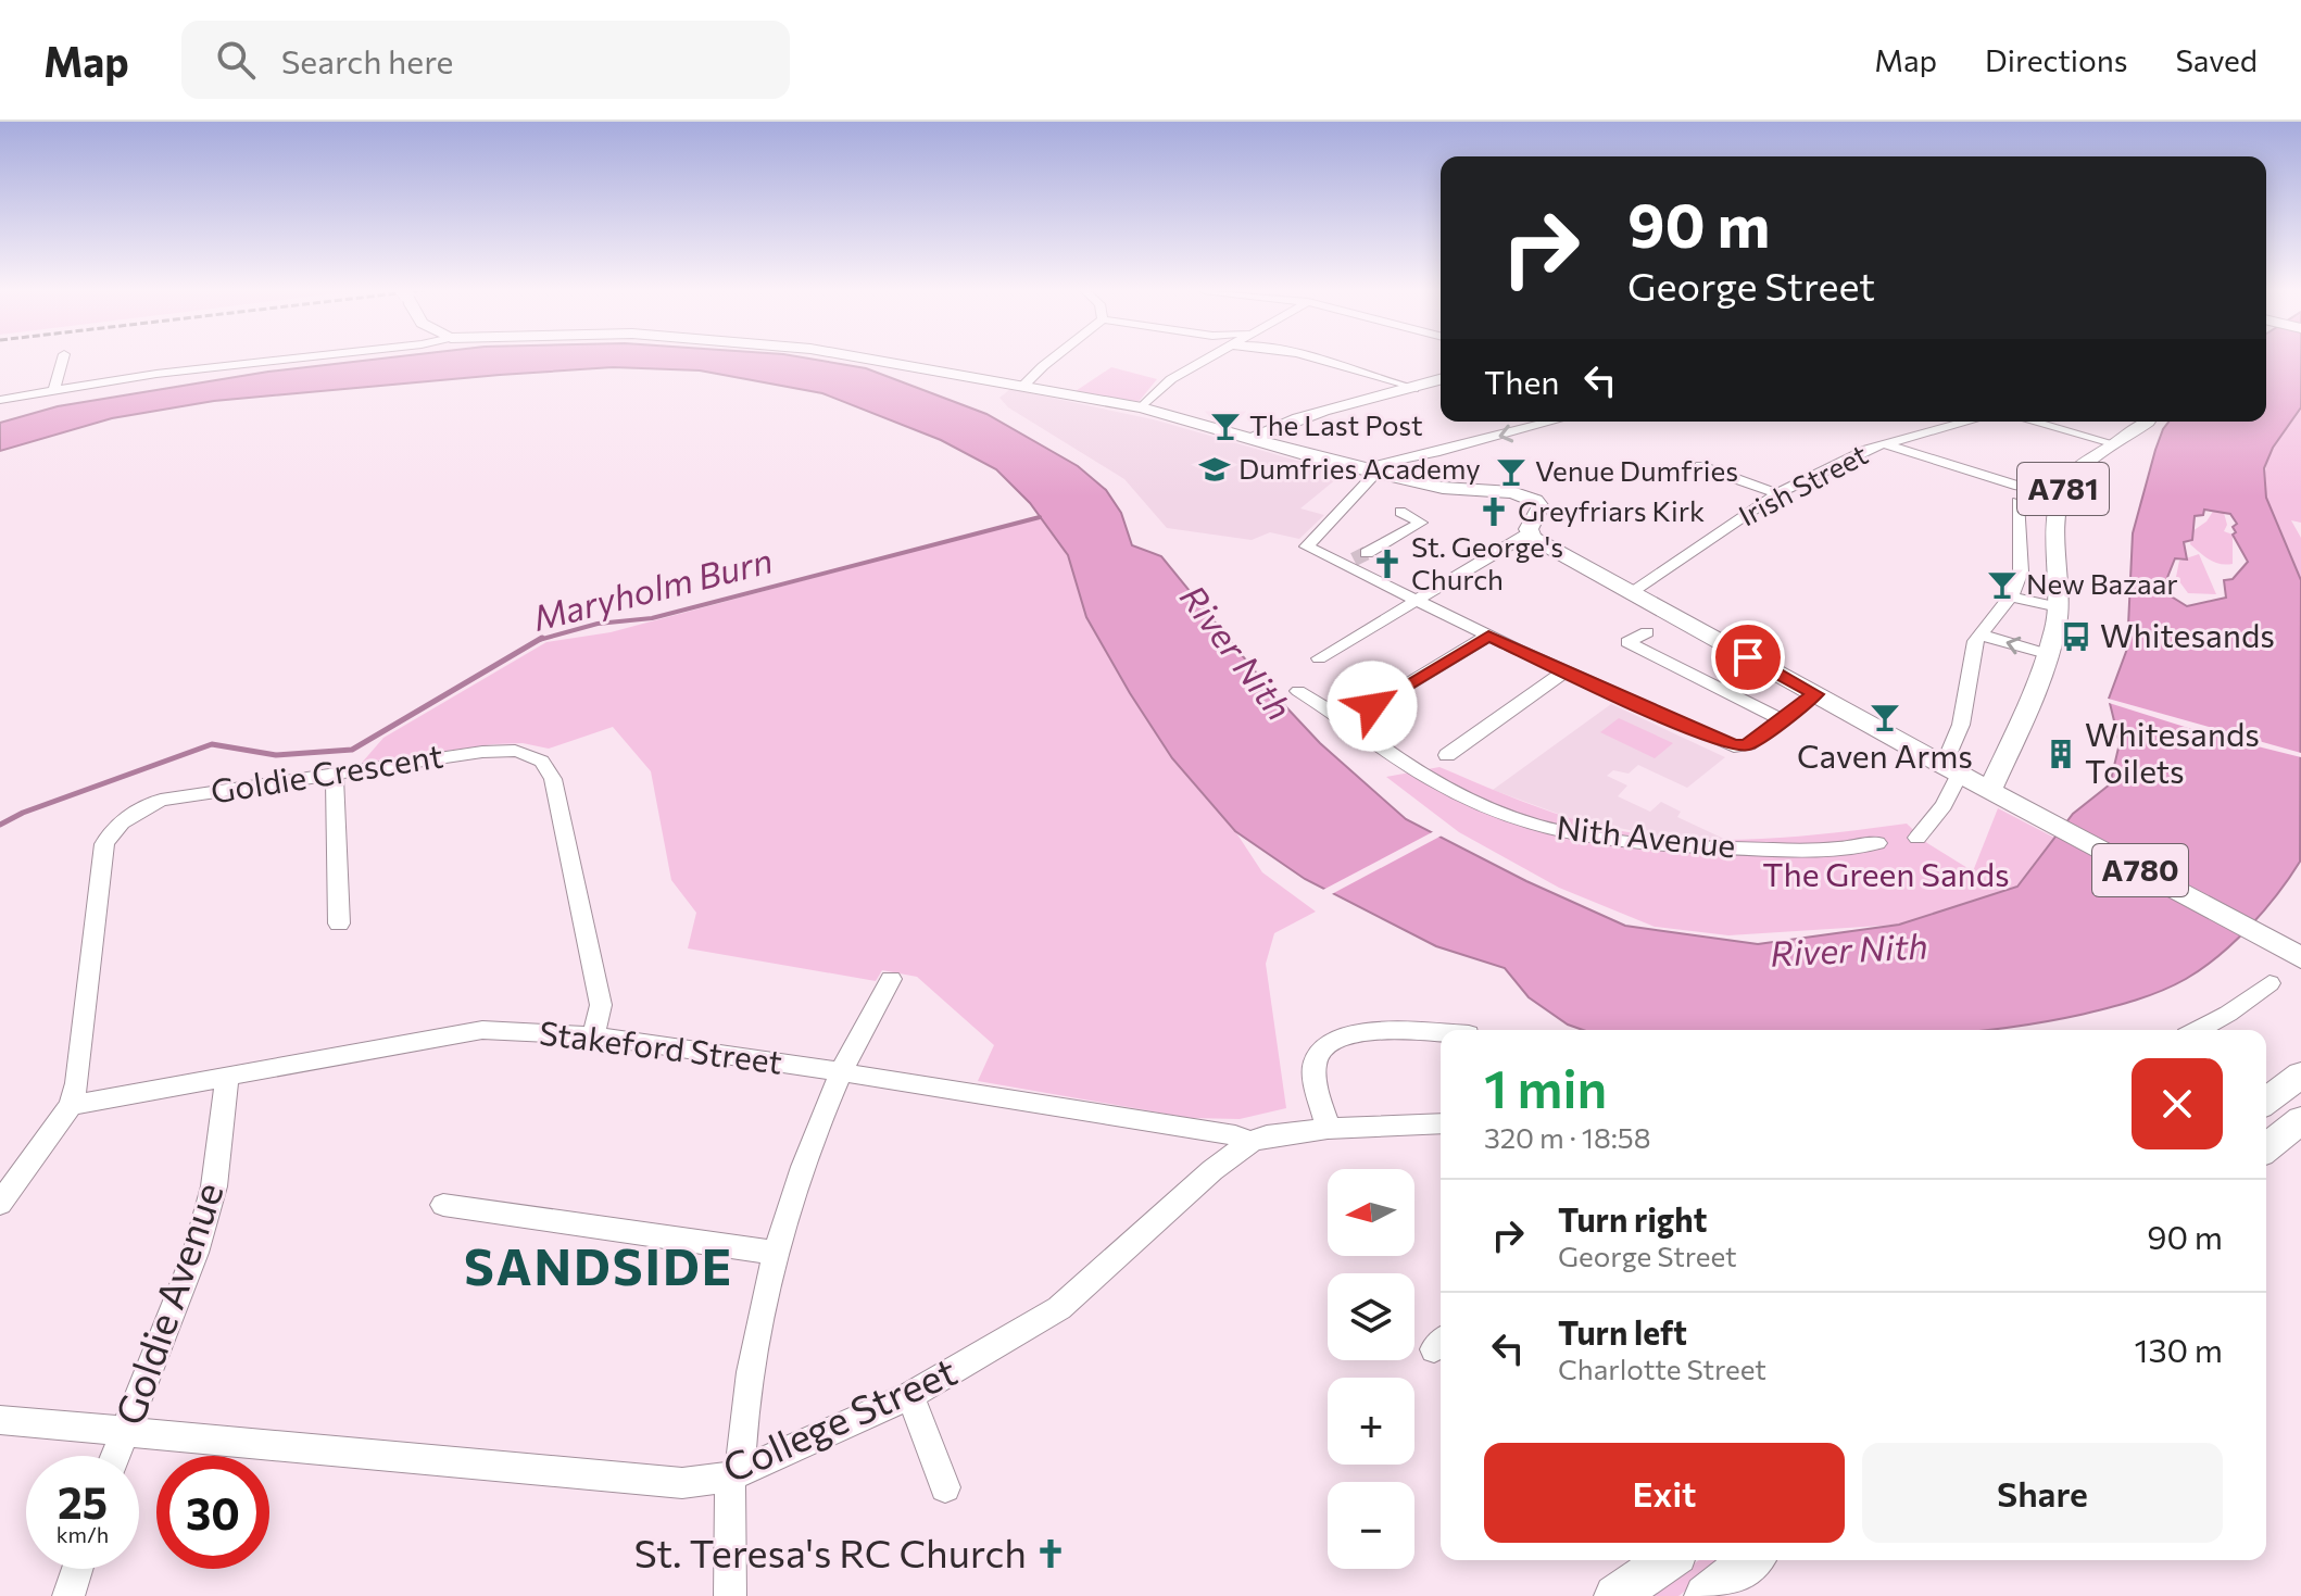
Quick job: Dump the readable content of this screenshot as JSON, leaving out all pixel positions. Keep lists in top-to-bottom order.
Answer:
{
  "streets": {
    "main road": ["A781", "A780"],
    "street": [
      "Irish Street",
      "Goldie Crescent",
      "Nith Avenue",
      "Stakeford Street",
      "Goldie Avenue",
      "College Street"
    ]
  },
  "crossings": [
    ["Irish Street", "A780"],
    ["A781", "A780"],
    ["Goldie Crescent", "Stakeford Street"],
    ["Stakeford Street", "Goldie Avenue"],
    ["Stakeford Street", "College Street"],
    ["Goldie Avenue", "College Street"]
  ],
  "districts": ["SANDSIDE"],
  "water": ["Maryholm Burn", "River Nith"],
  "parks": ["The Green Sands"],
  "places": {
    "bar": [
      "The Last Post",
      "Venue Dumfries",
      "New Bazaar",
      "Caven Arms"
    ],
    "school or university": ["Dumfries Academy"],
    "church": ["Greyfriars Kirk", "St. George's Church", "St. Teresa's RC Church"],
    "bus stop": ["Whitesands"],
    "building": ["Whitesands Toilets"]
  },
  "north": "left",
  "page": {
    "header": "Map",
    "search": "Search here",
    "nav": ["Map", "Directions", "Saved"],
    "turn": ["90 m", "George Street"],
    "then": "Then",
    "heading": ["1 min", "320 m · 18:58"],
    "map_buttons": ["+", "−"],
    "list": [
      {
        "name": "Turn right",
        "note": "George Street",
        "value": "90 m"
      },
      {
        "name": "Turn left",
        "note": "Charlotte Street",
        "value": "130 m"
      }
    ],
    "buttons": ["Exit", "Share"],
    "speed": "25 km/h",
    "limit": "30"
  }
}
